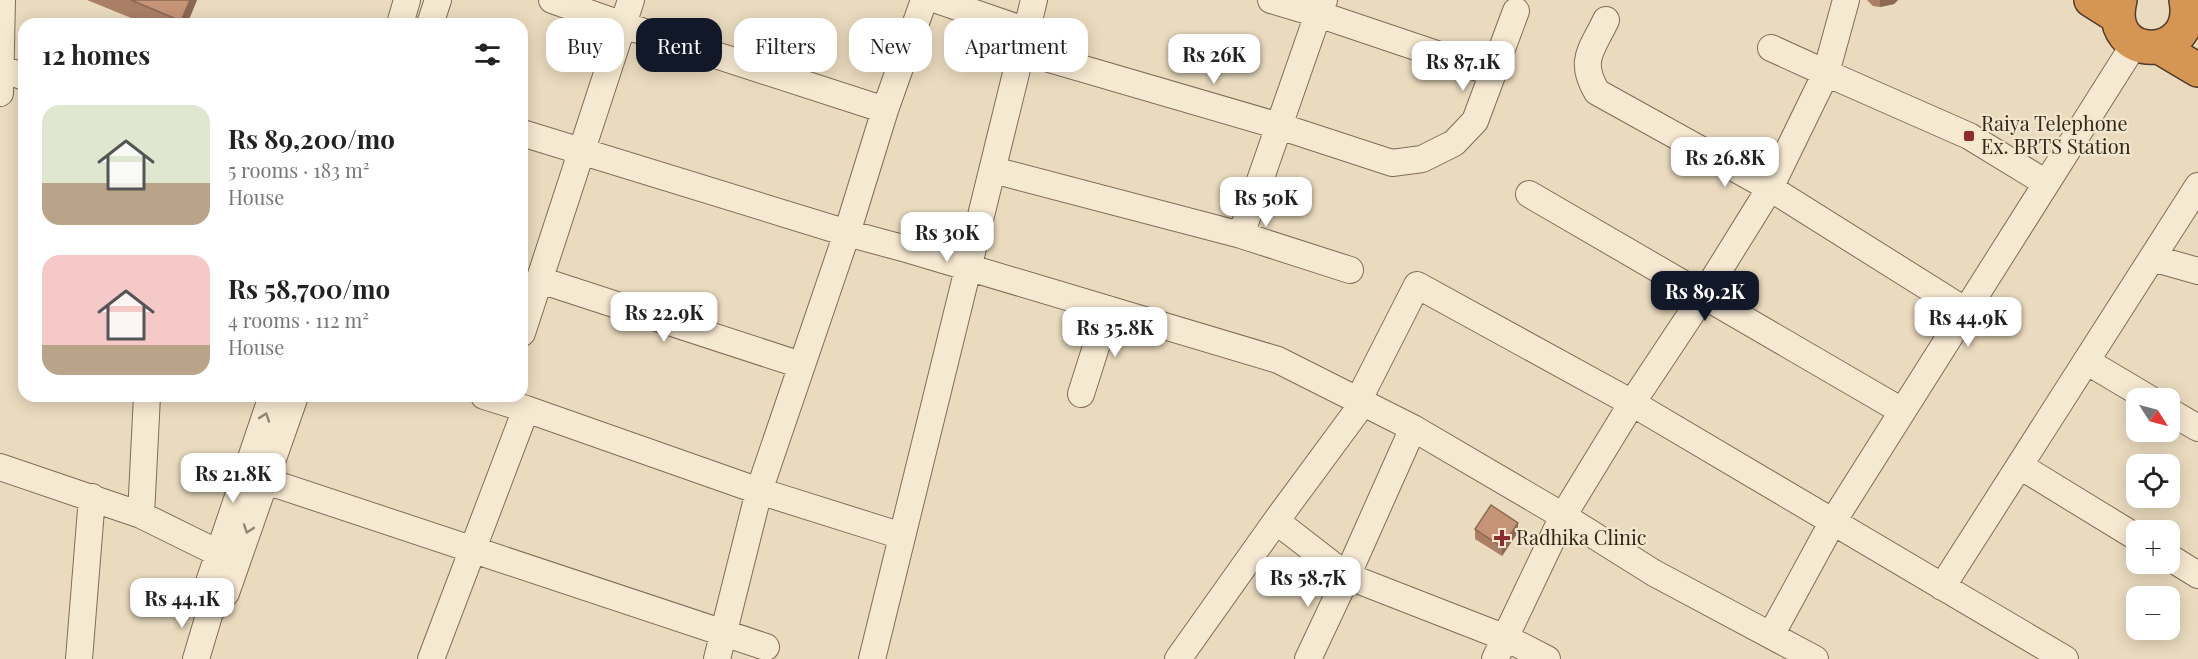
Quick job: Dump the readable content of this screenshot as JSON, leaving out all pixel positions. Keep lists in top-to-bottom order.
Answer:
{
  "places": {
    "transit": ["Raiya Telephone Ex. BRTS Station"],
    "health": ["Radhika Clinic"]
  },
  "north": "bottom right",
  "page": {
    "chip": [
      "Buy",
      "Rent",
      "Filters",
      "New",
      "Apartment"
    ],
    "heading": "12 homes",
    "price": [
      "Rs 26K",
      "Rs 87.1K",
      "Rs 26.8K",
      "Rs 50K",
      "Rs 30K",
      "Rs 89.2K",
      "Rs 22.9K",
      "Rs 44.9K",
      "Rs 35.8K",
      "Rs 21.8K",
      "Rs 58.7K",
      "Rs 44.1K"
    ],
    "list": [
      {
        "name": "Rs 89,200/mo",
        "note": "5 rooms · 183 m² · House"
      },
      {
        "name": "Rs 58,700/mo",
        "note": "4 rooms · 112 m² · House"
      }
    ],
    "map_buttons": ["+", "−"]
  }
}
